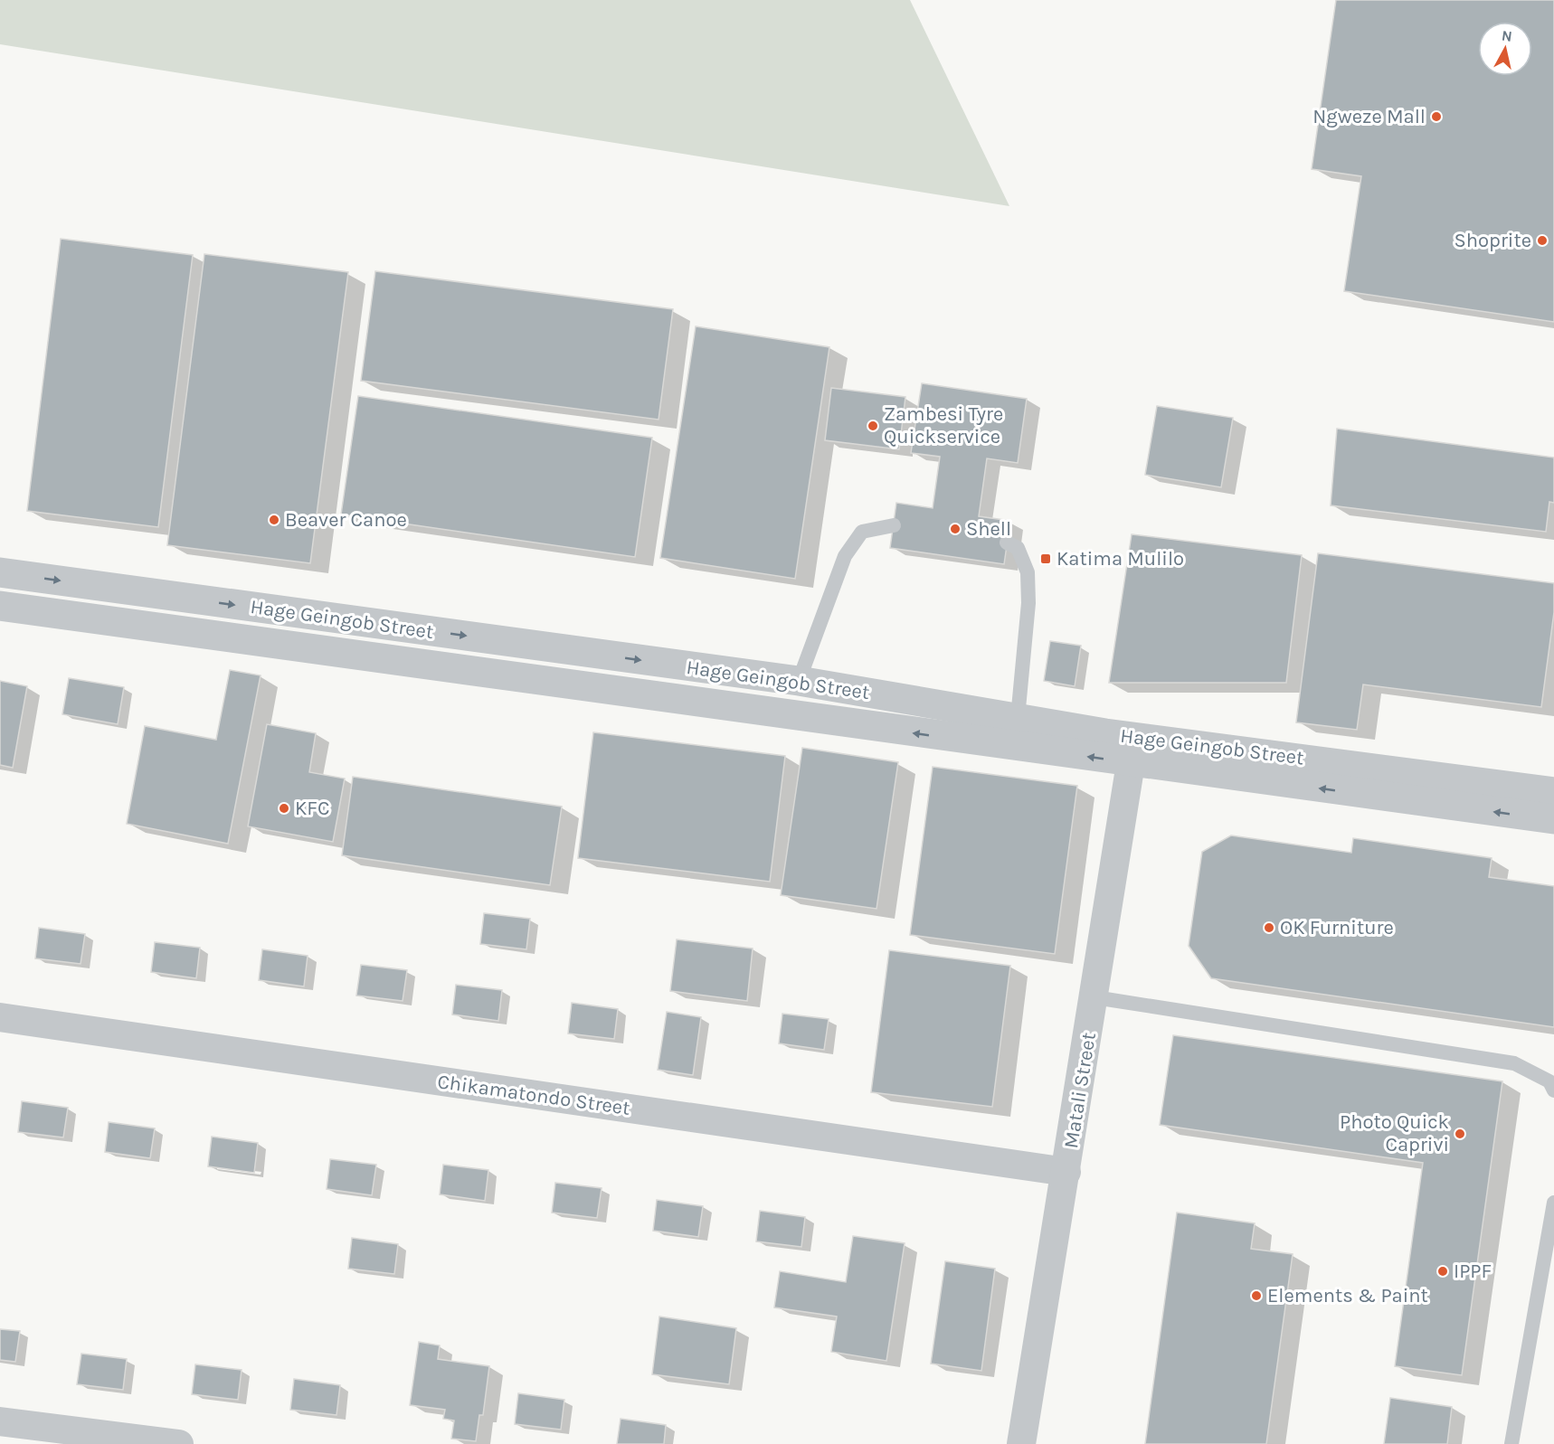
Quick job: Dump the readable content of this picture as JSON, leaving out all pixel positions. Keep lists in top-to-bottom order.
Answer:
{
  "streets": {
    "street": ["Hage Geingob Street", "Matali Street", "Chikamatondo Street"]
  },
  "crossings": [
    ["Hage Geingob Street", "Matali Street"],
    ["Matali Street", "Chikamatondo Street"]
  ],
  "places": {
    "other": [
      "Ngweze Mall",
      "Shoprite",
      "Zambesi Tyre Quickservice",
      "Beaver Canoe",
      "Shell",
      "KFC",
      "OK Furniture",
      "Photo Quick Caprivi",
      "IPPF",
      "Elements & Paint"
    ],
    "transit": ["Katima Mulilo"]
  },
  "north": "top"
}
